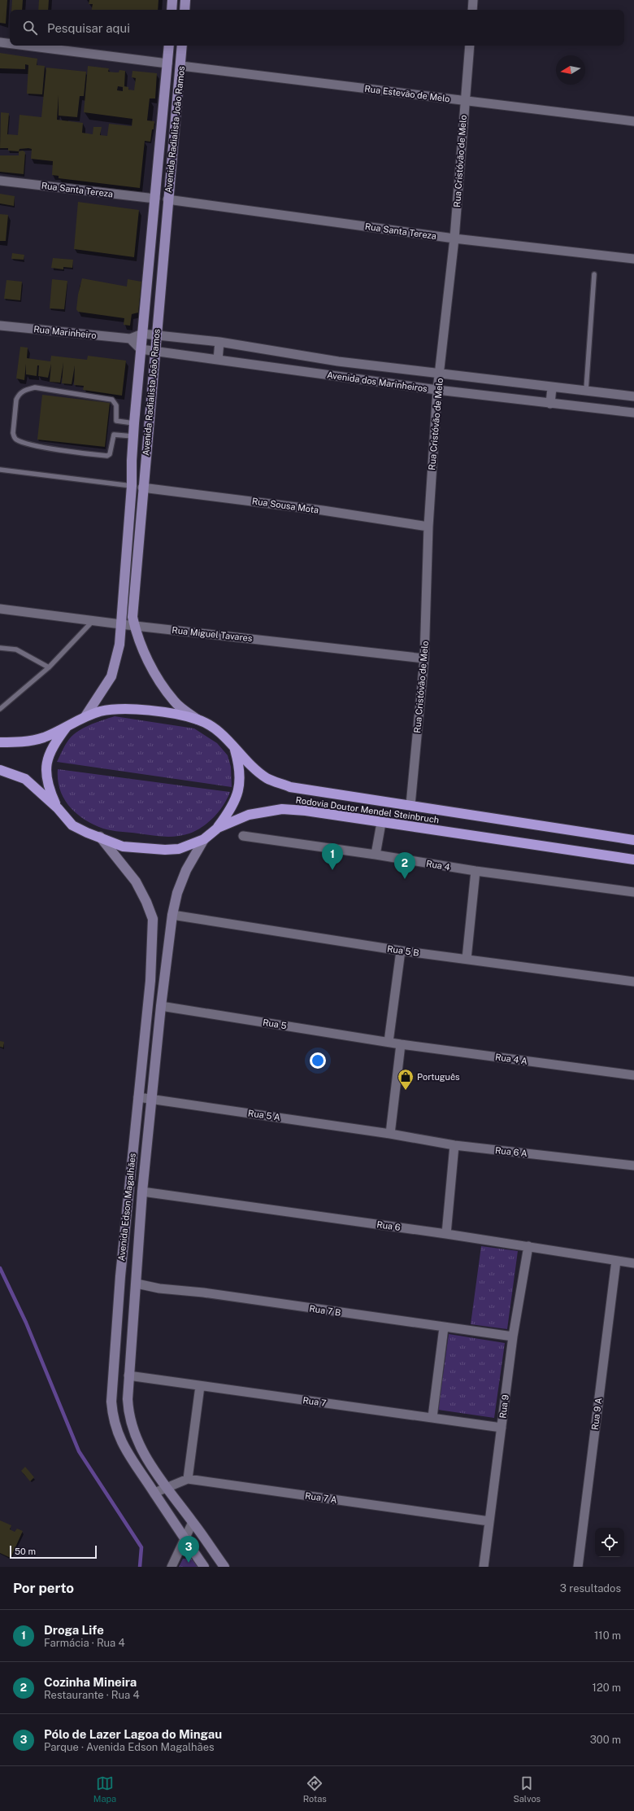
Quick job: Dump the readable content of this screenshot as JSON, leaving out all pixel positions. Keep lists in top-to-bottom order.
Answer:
{
  "streets": {
    "highway": ["Rodovia Doutor Mendel Steinbruch"],
    "main road": ["Avenida Radialista João Ramos"],
    "street": [
      "Rua Estevão de Melo",
      "Rua Cristóvão de Melo",
      "Rua Santa Tereza",
      "Rua Marinheiro",
      "Avenida dos Marinheiros",
      "Rua Sousa Mota",
      "Rua Miguel Tavares",
      "Rua 4",
      "Rua 5 B",
      "Rua 5",
      "Rua 4 A",
      "Rua 5 A",
      "Rua 6 A",
      "Avenida Edson Magalhães",
      "Rua 6",
      "Rua 7 B",
      "Rua 7",
      "Rua 9",
      "Rua 9 A",
      "Rua 7 A"
    ]
  },
  "crossings": [
    ["Rua Estevão de Melo", "Avenida Radialista João Ramos"],
    ["Rua Estevão de Melo", "Rua Cristóvão de Melo"],
    ["Avenida Radialista João Ramos", "Rua Santa Tereza"],
    ["Avenida Radialista João Ramos", "Rua Marinheiro"],
    ["Avenida Radialista João Ramos", "Avenida dos Marinheiros"],
    ["Avenida Radialista João Ramos", "Rua Sousa Mota"],
    ["Avenida Radialista João Ramos", "Rua Miguel Tavares"],
    ["Avenida Radialista João Ramos", "Rodovia Doutor Mendel Steinbruch"],
    ["Rua Cristóvão de Melo", "Rua Santa Tereza"],
    ["Rua Cristóvão de Melo", "Avenida dos Marinheiros"],
    ["Rua Cristóvão de Melo", "Rua Sousa Mota"],
    ["Rua Cristóvão de Melo", "Rua Miguel Tavares"],
    ["Rua Cristóvão de Melo", "Rodovia Doutor Mendel Steinbruch"],
    ["Rua Marinheiro", "Avenida dos Marinheiros"],
    ["Rodovia Doutor Mendel Steinbruch", "Avenida Edson Magalhães"],
    ["Rua 5 B", "Avenida Edson Magalhães"],
    ["Rua 5", "Rua 4 A"],
    ["Rua 5", "Avenida Edson Magalhães"],
    ["Rua 5 A", "Rua 6 A"],
    ["Rua 5 A", "Avenida Edson Magalhães"],
    ["Avenida Edson Magalhães", "Rua 6"],
    ["Avenida Edson Magalhães", "Rua 7 B"],
    ["Avenida Edson Magalhães", "Rua 7"],
    ["Avenida Edson Magalhães", "Rua 7 A"],
    ["Rua 6", "Rua 9"],
    ["Rua 6", "Rua 9 A"],
    ["Rua 7 B", "Rua 9"],
    ["Rua 7", "Rua 9"],
    ["Rua 9", "Rua 7 A"]
  ],
  "places": {
    "shop": ["Português"]
  },
  "scale_bar": "50 m",
  "north": "left",
  "page": {
    "search": "Pesquisar aqui",
    "pins": ["1", "2", "3"],
    "scale": "50 m",
    "heading": ["Por perto", "3 resultados"],
    "list": [
      {
        "mark": "1",
        "name": "Droga Life",
        "note": "Farmácia · Rua 4",
        "value": "110 m"
      },
      {
        "mark": "2",
        "name": "Cozinha Mineira",
        "note": "Restaurante · Rua 4",
        "value": "120 m"
      },
      {
        "mark": "3",
        "name": "Pólo de Lazer Lagoa do Mingau",
        "note": "Parque · Avenida Edson Magalhães",
        "value": "300 m"
      }
    ],
    "nav": ["Mapa", "Rotas", "Salvos"]
  }
}
